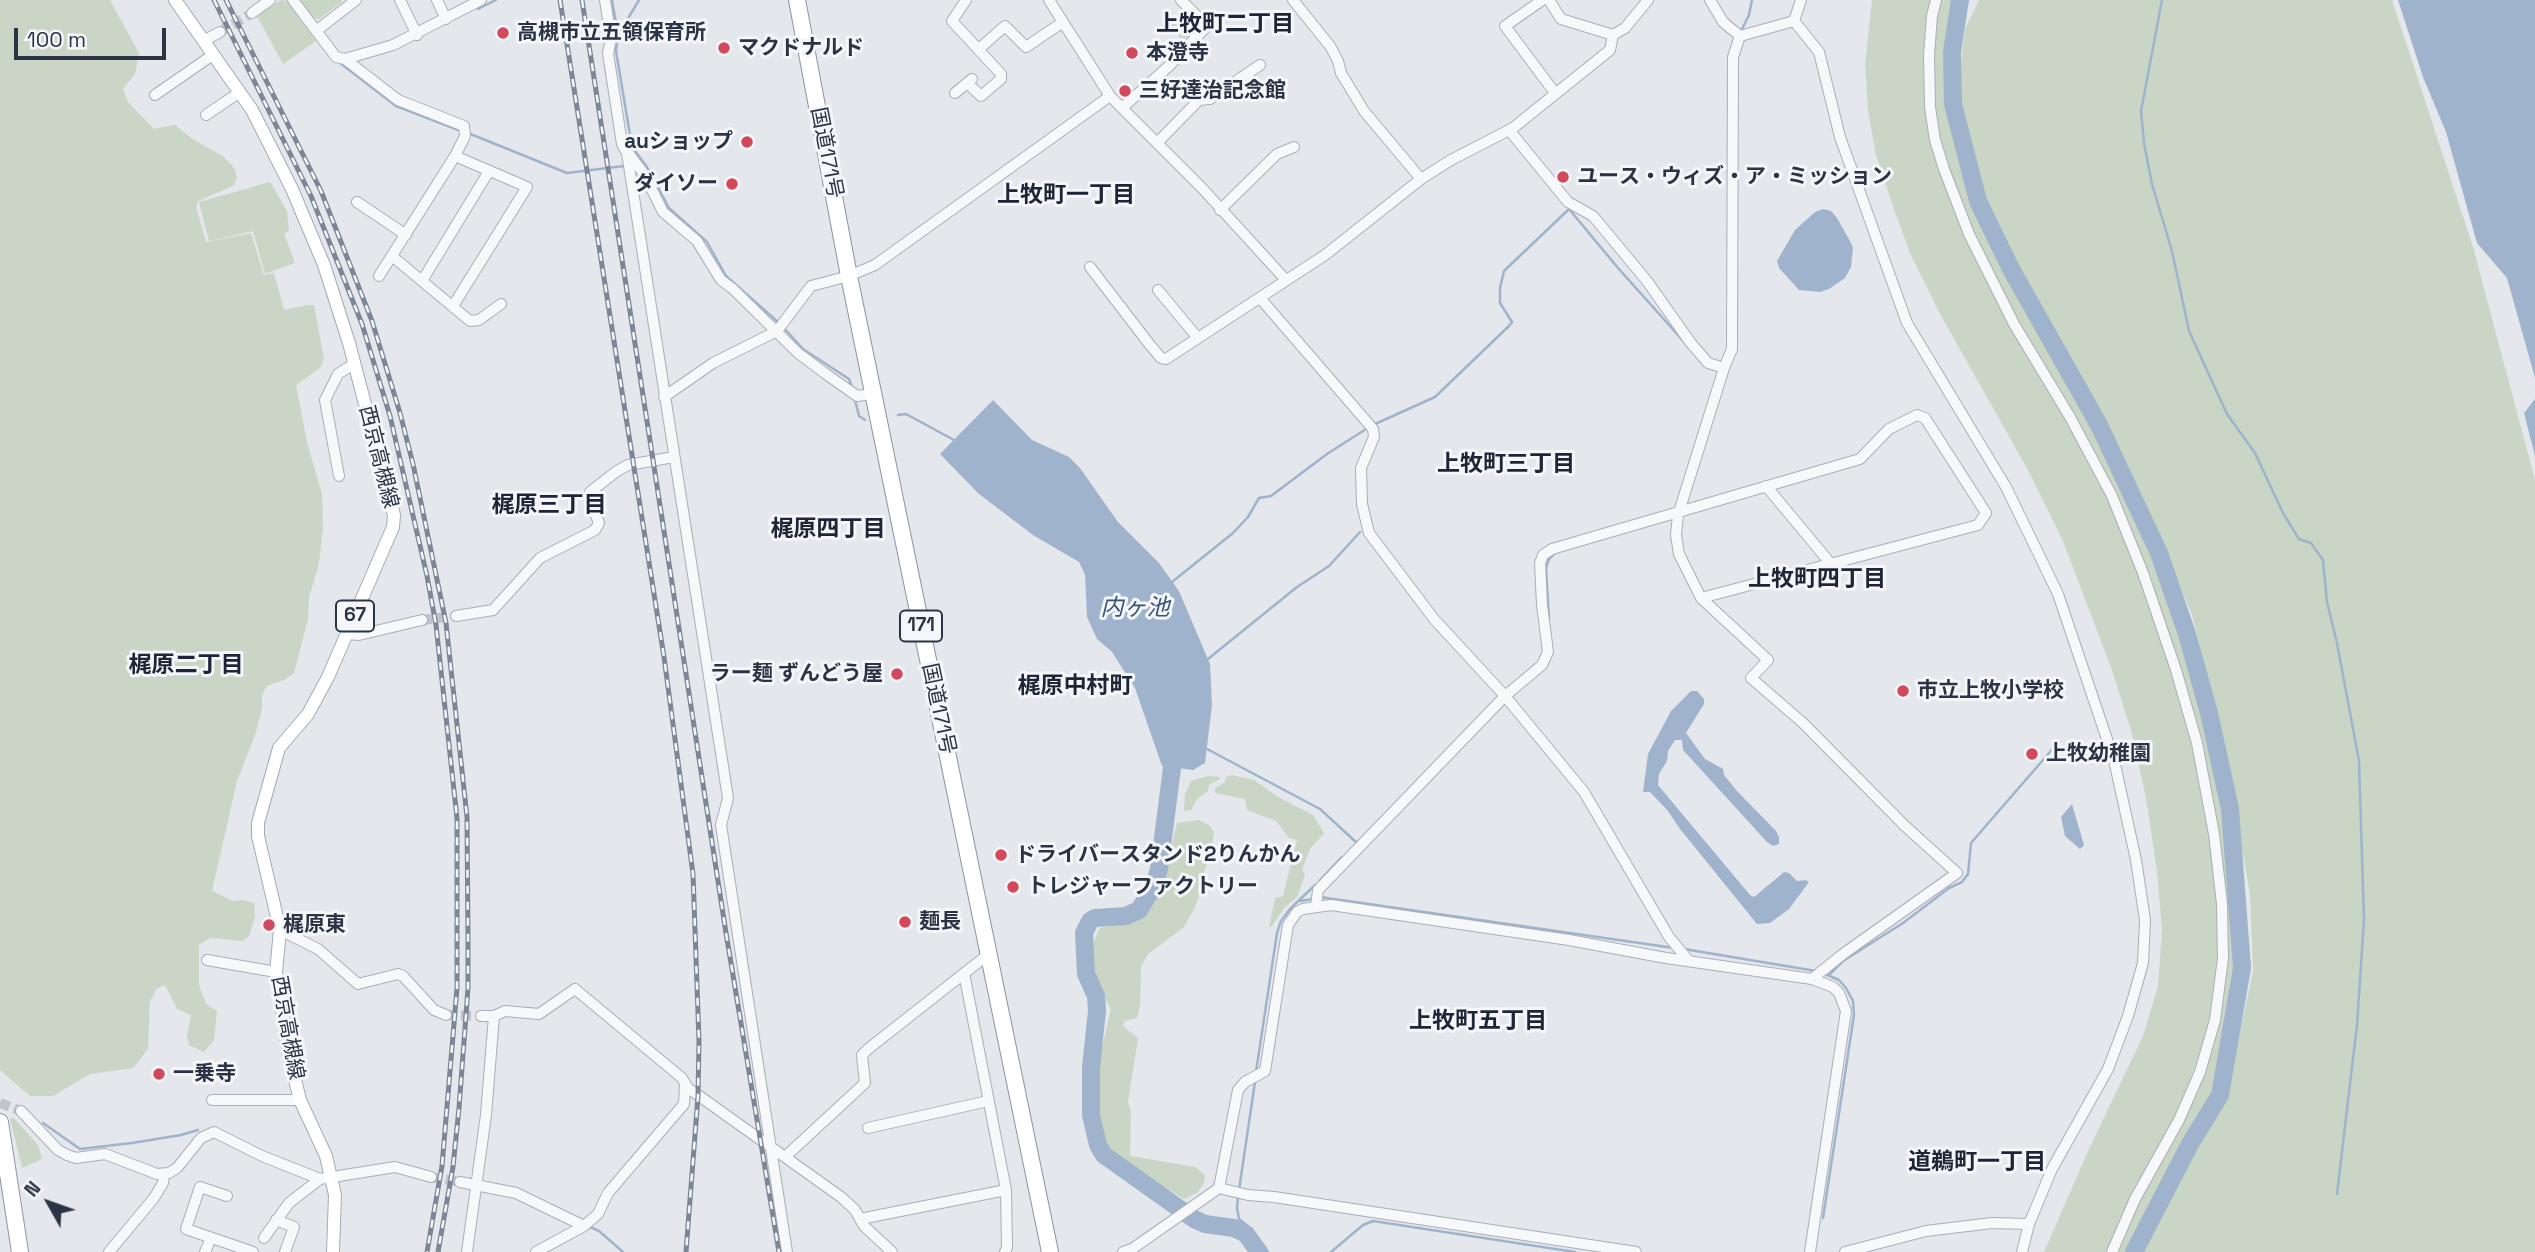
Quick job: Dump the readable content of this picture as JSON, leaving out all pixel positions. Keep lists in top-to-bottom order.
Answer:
{
  "streets": {
    "highway": ["国道171号", "171"],
    "main road": ["西京高槻線", "67"]
  },
  "districts": [
    "上牧町二丁目",
    "上牧町一丁目",
    "上牧町三丁目",
    "梶原三丁目",
    "梶原四丁目",
    "上牧町四丁目",
    "梶原二丁目",
    "梶原中村町",
    "上牧町五丁目",
    "道鵜町一丁目"
  ],
  "water": ["内ヶ池"],
  "places": [
    "高槻市立五領保育所",
    "マクドナルド",
    "本澄寺",
    "三好達治記念館",
    "auショップ",
    "ユース・ウィズ・ア・ミッション",
    "ダイソー",
    "ラー麺 ずんどう屋",
    "市立上牧小学校",
    "上牧幼稚園",
    "ドライバースタンド2りんかん",
    "トレジャーファクトリー",
    "麺長",
    "梶原東",
    "一乗寺"
  ],
  "scale_bar": "100 m",
  "north": "top left"
}
